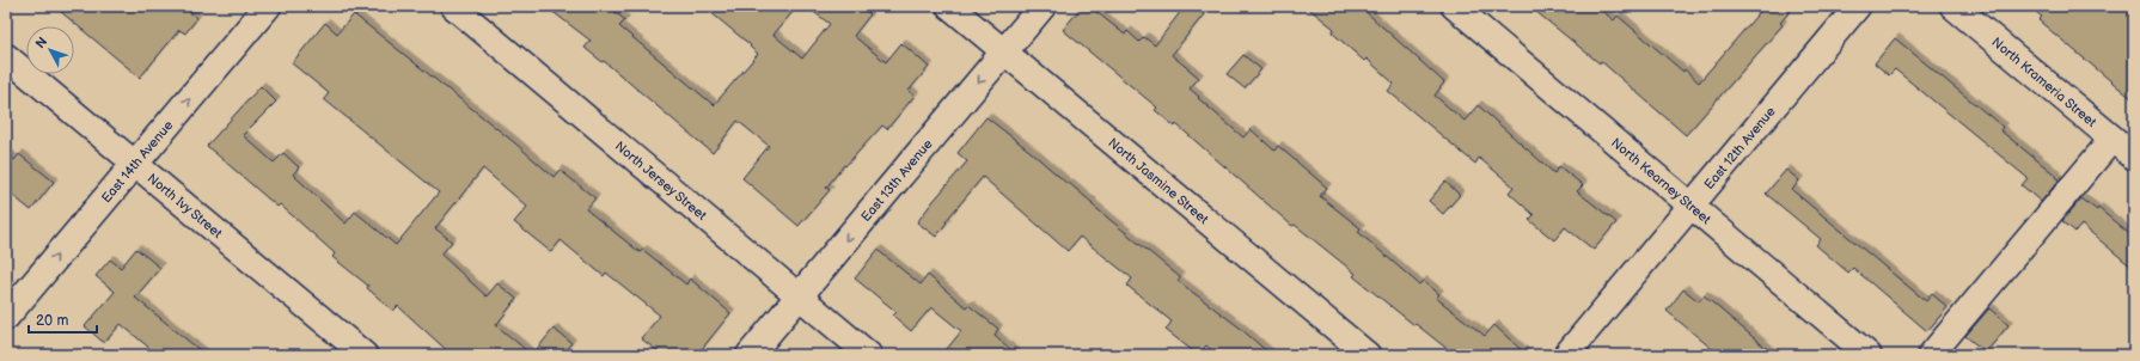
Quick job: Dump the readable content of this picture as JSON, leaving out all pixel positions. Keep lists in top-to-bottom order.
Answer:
{
  "streets": {
    "main road": ["North Krameria Street", "East 14th Avenue", "East 13th Avenue"],
    "street": [
      "East 12th Avenue",
      "North Jersey Street",
      "North Jasmine Street",
      "North Kearney Street",
      "North Ivy Street"
    ]
  },
  "crossings": [
    ["East 12th Avenue", "North Kearney Street"],
    ["East 14th Avenue", "North Ivy Street"],
    ["North Jersey Street", "East 13th Avenue"],
    ["East 13th Avenue", "North Jasmine Street"]
  ],
  "one_way": ["East 14th Avenue", "East 13th Avenue"],
  "scale_bar": "20 m",
  "north": "top left"
}
